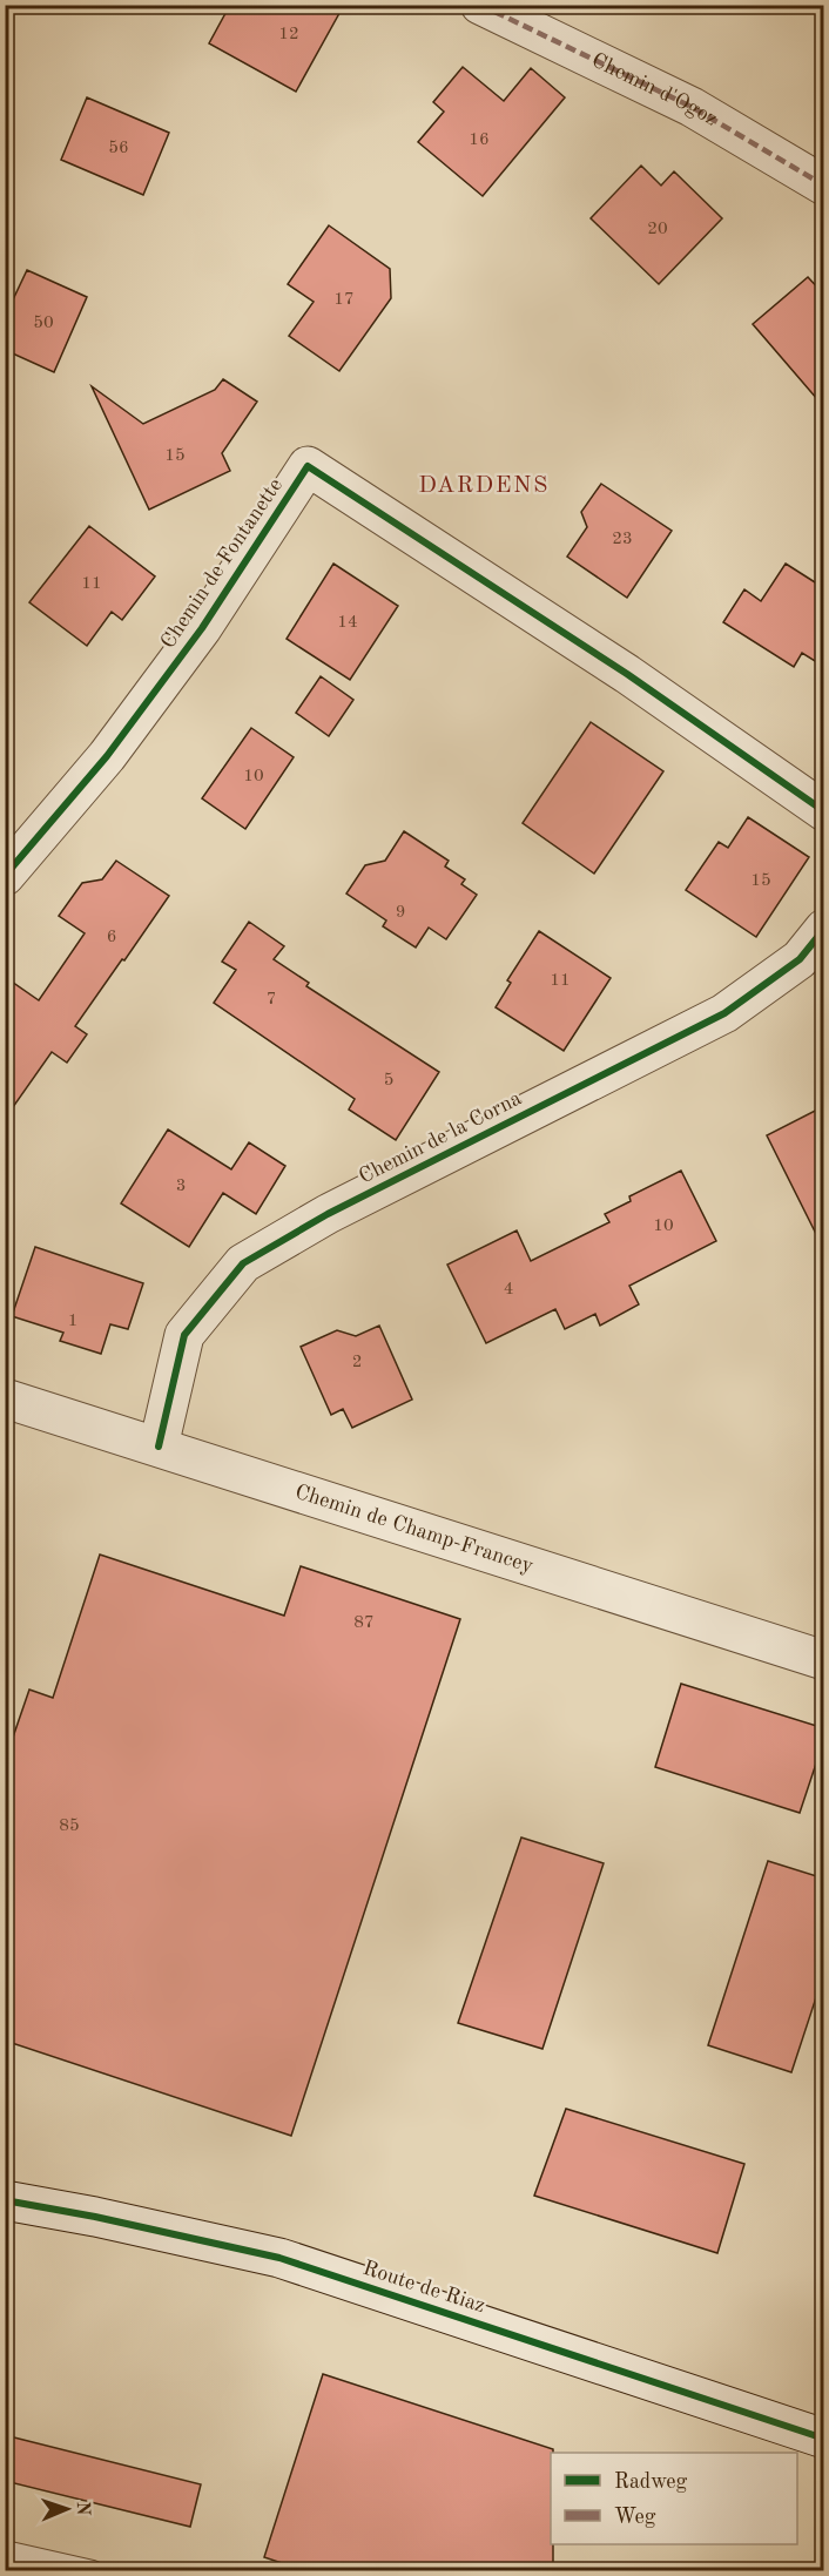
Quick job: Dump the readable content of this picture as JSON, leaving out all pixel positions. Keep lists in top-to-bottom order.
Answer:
{
  "streets": {
    "street": [
      "Chemin d'Ogoz",
      "Chemin de Fontanette",
      "Chemin de la Corna",
      "Chemin de Champ-Francey",
      "Route de Riaz"
    ]
  },
  "crossings": [
    ["Chemin de la Corna", "Chemin de Champ-Francey"]
  ],
  "districts": ["DARDENS"],
  "house_numbers": [
    "12",
    "16",
    "56",
    "20",
    "17",
    "50",
    "15",
    "23",
    "11",
    "14",
    "10",
    "15",
    "9",
    "6",
    "11",
    "7",
    "5",
    "3",
    "10",
    "4",
    "1",
    "2",
    "87",
    "85"
  ],
  "legend": ["Radweg", "Weg"],
  "north": "right"
}
